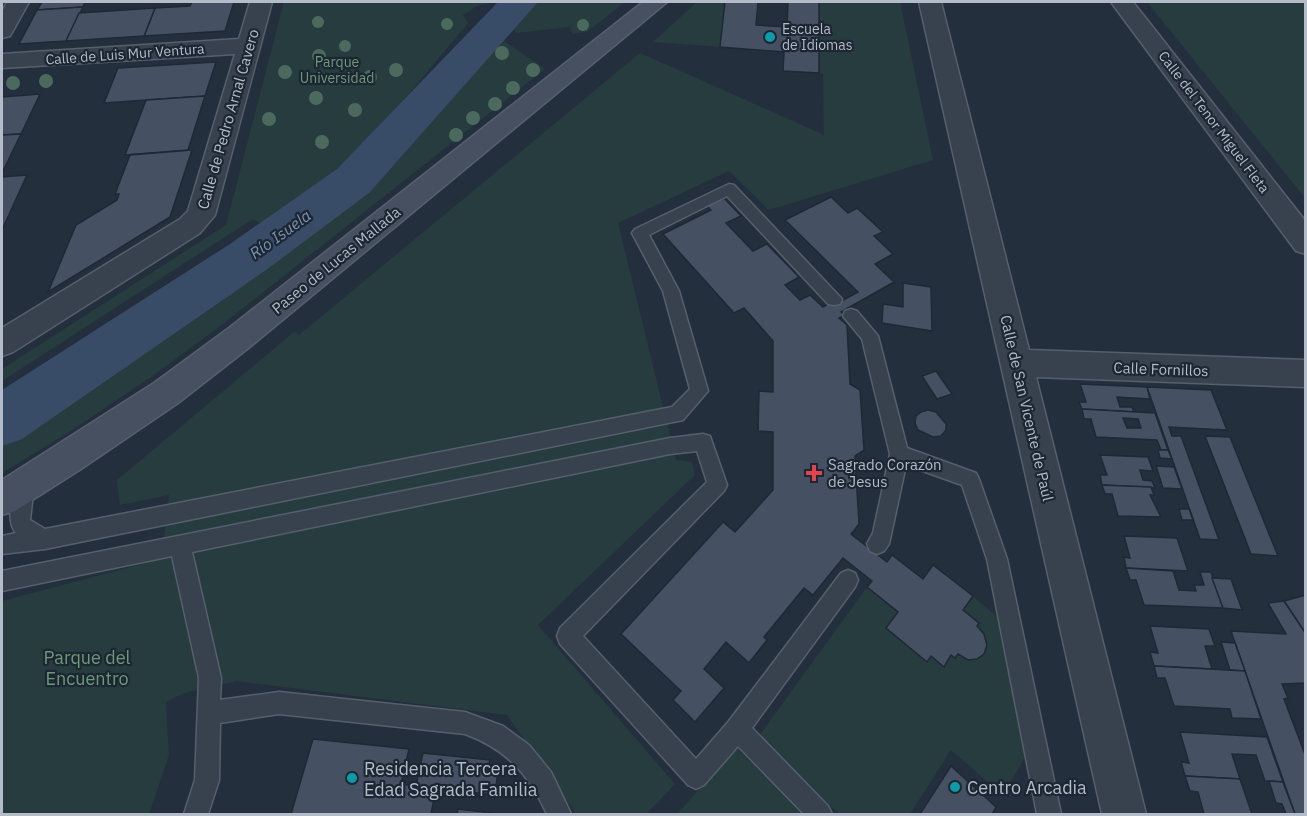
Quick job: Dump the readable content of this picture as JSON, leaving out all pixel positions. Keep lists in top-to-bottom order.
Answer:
{
  "streets": {
    "main road": ["Paseo de Lucas Mallada"],
    "street": [
      "Calle de Luis Mur Ventura",
      "Calle de Pedro Arnal Cavero",
      "Calle del Tenor Miguel Fleta",
      "Calle Fornillos",
      "Calle de San Vicente de Paúl"
    ]
  },
  "crossings": [
    ["Calle de Luis Mur Ventura", "Calle de Pedro Arnal Cavero"],
    ["Calle Fornillos", "Calle de San Vicente de Paúl"]
  ],
  "water": ["Río Isuela"],
  "parks": ["Parque Universidad", "Parque del Encuentro"],
  "places": {
    "other": ["Escuela de Idiomas", "Residencia Tercera Edad Sagrada Familia", "Centro Arcadia"],
    "health": ["Sagrado Corazón de Jesus"]
  }
}
